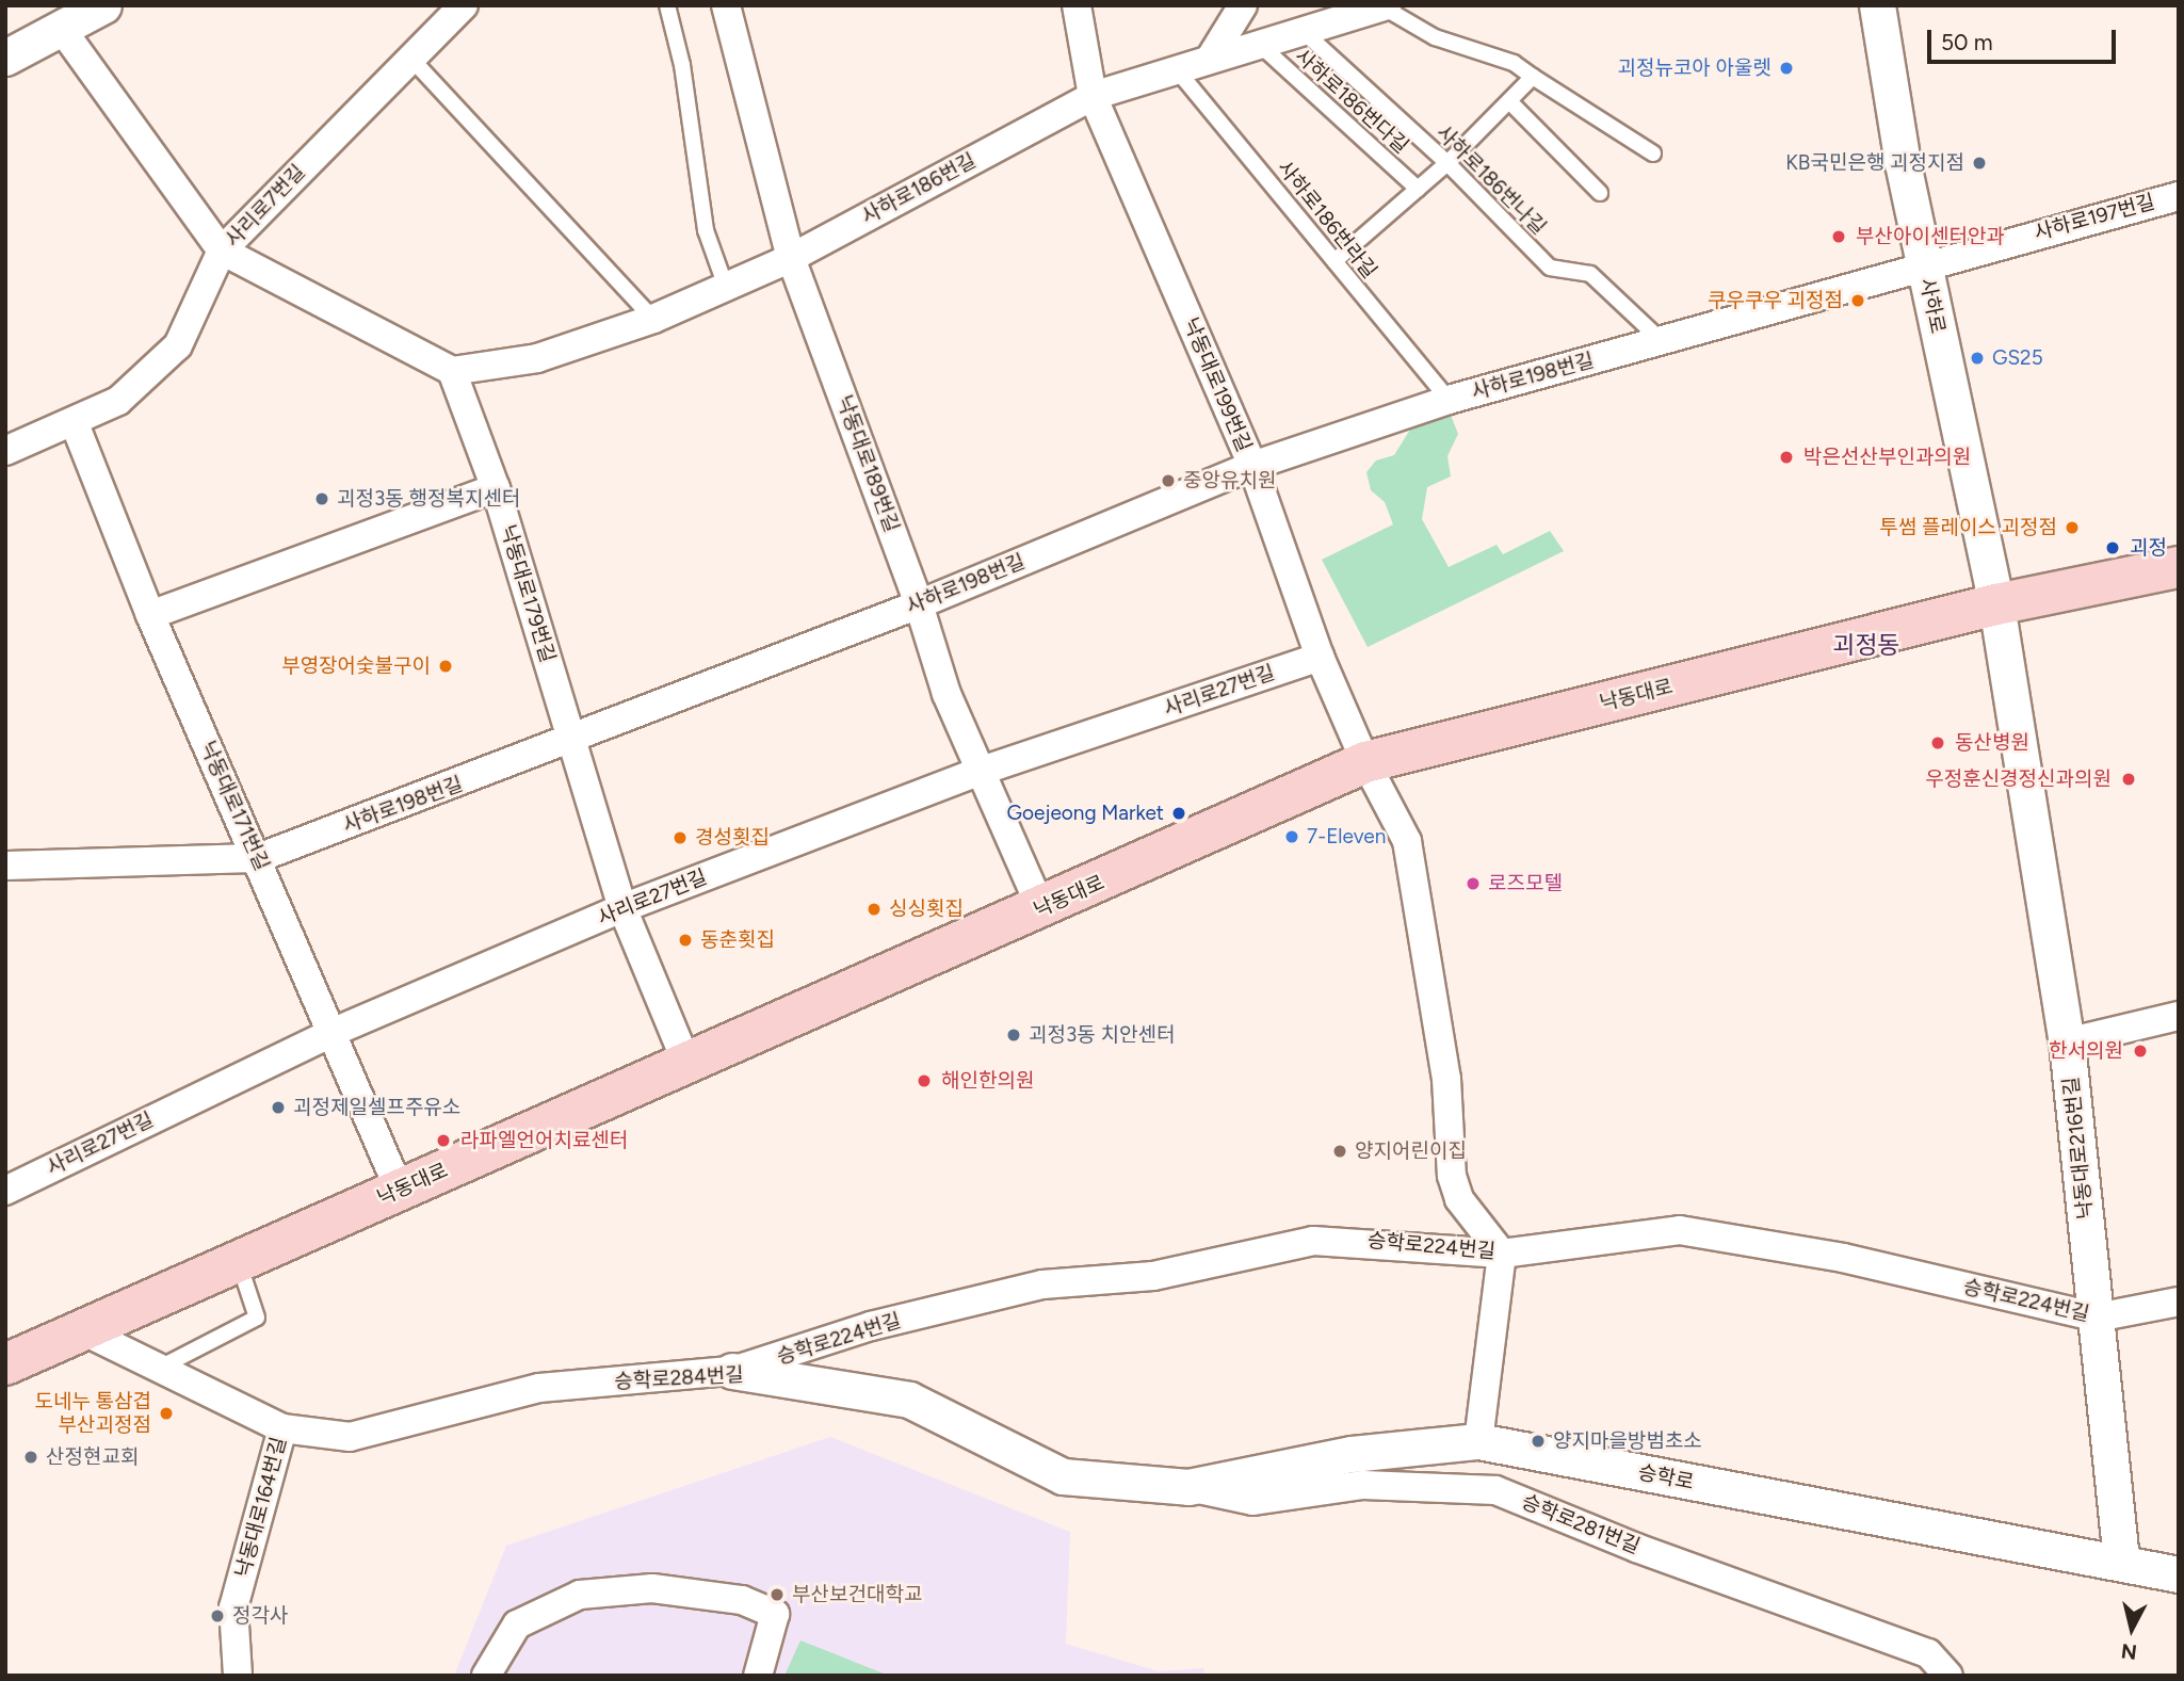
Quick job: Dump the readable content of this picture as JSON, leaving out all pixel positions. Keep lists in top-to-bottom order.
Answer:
{
  "streets": {
    "main road": ["낙동대로"],
    "street": [
      "사하로186번길",
      "사리로7번길",
      "사하로197번길",
      "사하로",
      "사하로198번길",
      "낙동대로199번길",
      "낙동대로189번길",
      "낙동대로179번길",
      "사리로27번길",
      "낙동대로171번길",
      "낙동대로216번길",
      "승학로224번길",
      "승학로284번길",
      "승학로",
      "낙동대로164번길",
      "승학로281번길"
    ],
    "lane": ["사하로186번다길", "사하로186번나길", "사하로186번라길"]
  },
  "crossings": [
    ["사하로186번다길", "사하로186번길"],
    ["사하로186번나길", "사하로186번길"],
    ["사하로186번나길", "사하로198번길"],
    ["사하로186번길", "사하로186번라길"],
    ["사하로186번길", "낙동대로199번길"],
    ["사하로186번길", "낙동대로189번길"],
    ["사하로186번길", "낙동대로179번길"],
    ["사리로7번길", "낙동대로171번길"],
    ["사하로197번길", "사하로"],
    ["사하로197번길", "사하로198번길"],
    ["사하로186번라길", "사하로198번길"],
    ["사하로", "사하로198번길"],
    ["사하로", "낙동대로"],
    ["사하로", "낙동대로216번길"],
    ["사하로198번길", "낙동대로199번길"],
    ["사하로198번길", "낙동대로189번길"],
    ["사하로198번길", "낙동대로179번길"],
    ["사하로198번길", "낙동대로171번길"],
    ["낙동대로199번길", "사리로27번길"],
    ["낙동대로199번길", "낙동대로"],
    ["낙동대로199번길", "승학로224번길"],
    ["낙동대로189번길", "사리로27번길"],
    ["낙동대로189번길", "낙동대로"],
    ["낙동대로179번길", "사리로27번길"],
    ["낙동대로179번길", "낙동대로"],
    ["사리로27번길", "낙동대로171번길"],
    ["낙동대로", "낙동대로171번길"],
    ["낙동대로", "낙동대로216번길"],
    ["낙동대로", "낙동대로164번길"],
    ["낙동대로216번길", "승학로224번길"],
    ["낙동대로216번길", "승학로"],
    ["승학로224번길", "승학로284번길"],
    ["승학로284번길", "승학로"],
    ["승학로284번길", "낙동대로164번길"],
    ["승학로", "승학로281번길"]
  ],
  "districts": ["괴정동"],
  "places": [
    "괴정뉴코아 아울렛",
    "KB국민은행 괴정지점",
    "부산아이센터안과",
    "쿠우쿠우 괴정점",
    "GS25",
    "박은선산부인과의원",
    "중앙유치원",
    "괴정3동 행정복지센터",
    "투썸 플레이스 괴정점",
    "괴정",
    "부영장어숯불구이",
    "동산병원",
    "우정훈신경정신과의원",
    "Goejeong Market",
    "7-Eleven",
    "경성횟집",
    "로즈모텔",
    "싱싱횟집",
    "동춘횟집",
    "괴정3동 치안센터",
    "한서의원",
    "해인한의원",
    "괴정제일셀프주유소",
    "라파엘언어치료센터",
    "양지어린이집",
    "도네누 통삼겹 부산괴정점",
    "양지마을방범초소",
    "산정현교회",
    "부산보건대학교",
    "정각사"
  ],
  "scale_bar": "50 m",
  "north": "bottom"
}
